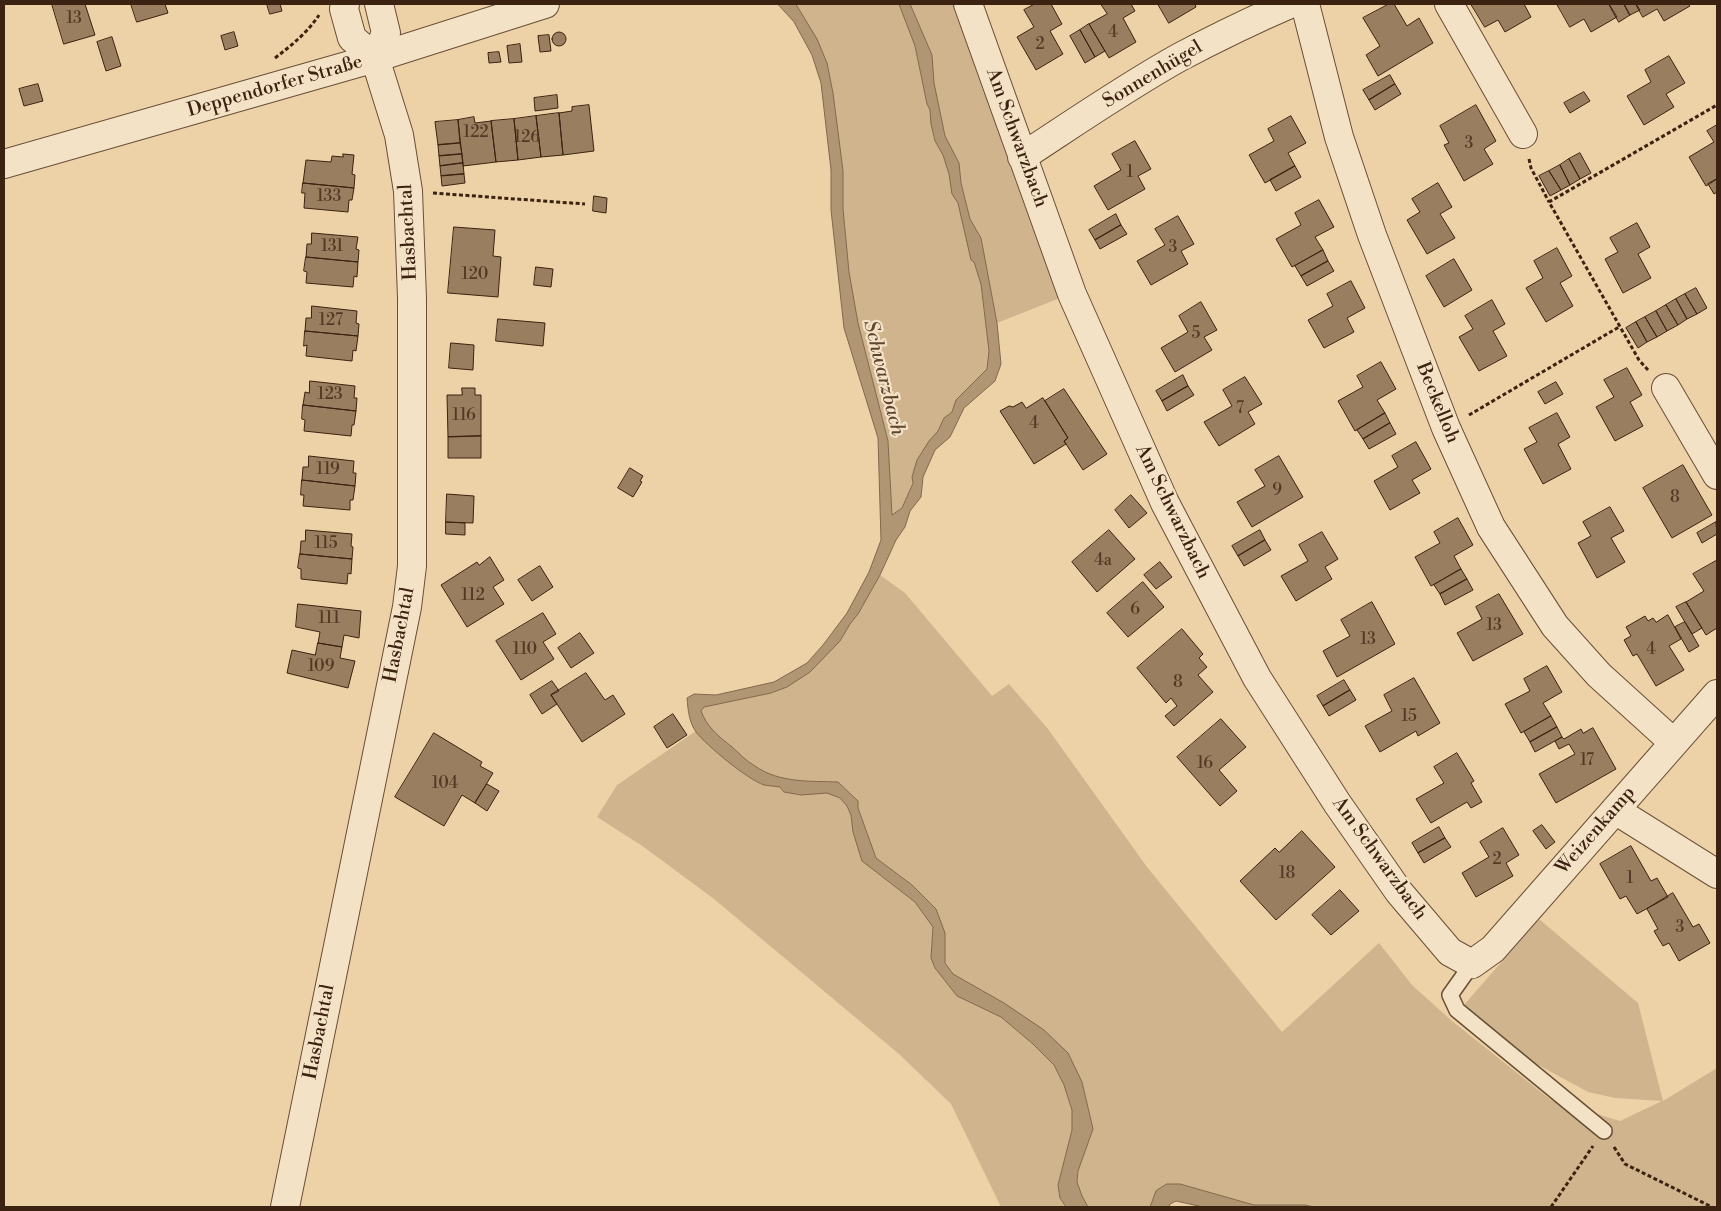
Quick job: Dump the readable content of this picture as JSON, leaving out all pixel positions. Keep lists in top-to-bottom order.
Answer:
{
  "streets": {
    "street": [
      "Sonnenhügel",
      "Deppendorfer Straße",
      "Am Schwarzbach",
      "Hasbachtal",
      "Beckelloh",
      "Weizenkamp"
    ]
  },
  "crossings": [
    ["Sonnenhügel", "Am Schwarzbach"],
    ["Deppendorfer Straße", "Hasbachtal"],
    ["Am Schwarzbach", "Weizenkamp"],
    ["Beckelloh", "Weizenkamp"]
  ],
  "water": ["Schwarzbach"],
  "house_numbers": [
    "13",
    "4",
    "2",
    "122",
    "126",
    "3",
    "1",
    "133",
    "131",
    "3",
    "120",
    "127",
    "5",
    "123",
    "7",
    "116",
    "4",
    "119",
    "9",
    "8",
    "115",
    "4a",
    "112",
    "6",
    "111",
    "13",
    "13",
    "110",
    "4",
    "109",
    "8",
    "15",
    "17",
    "16",
    "104",
    "2",
    "18",
    "1",
    "3"
  ]
}
